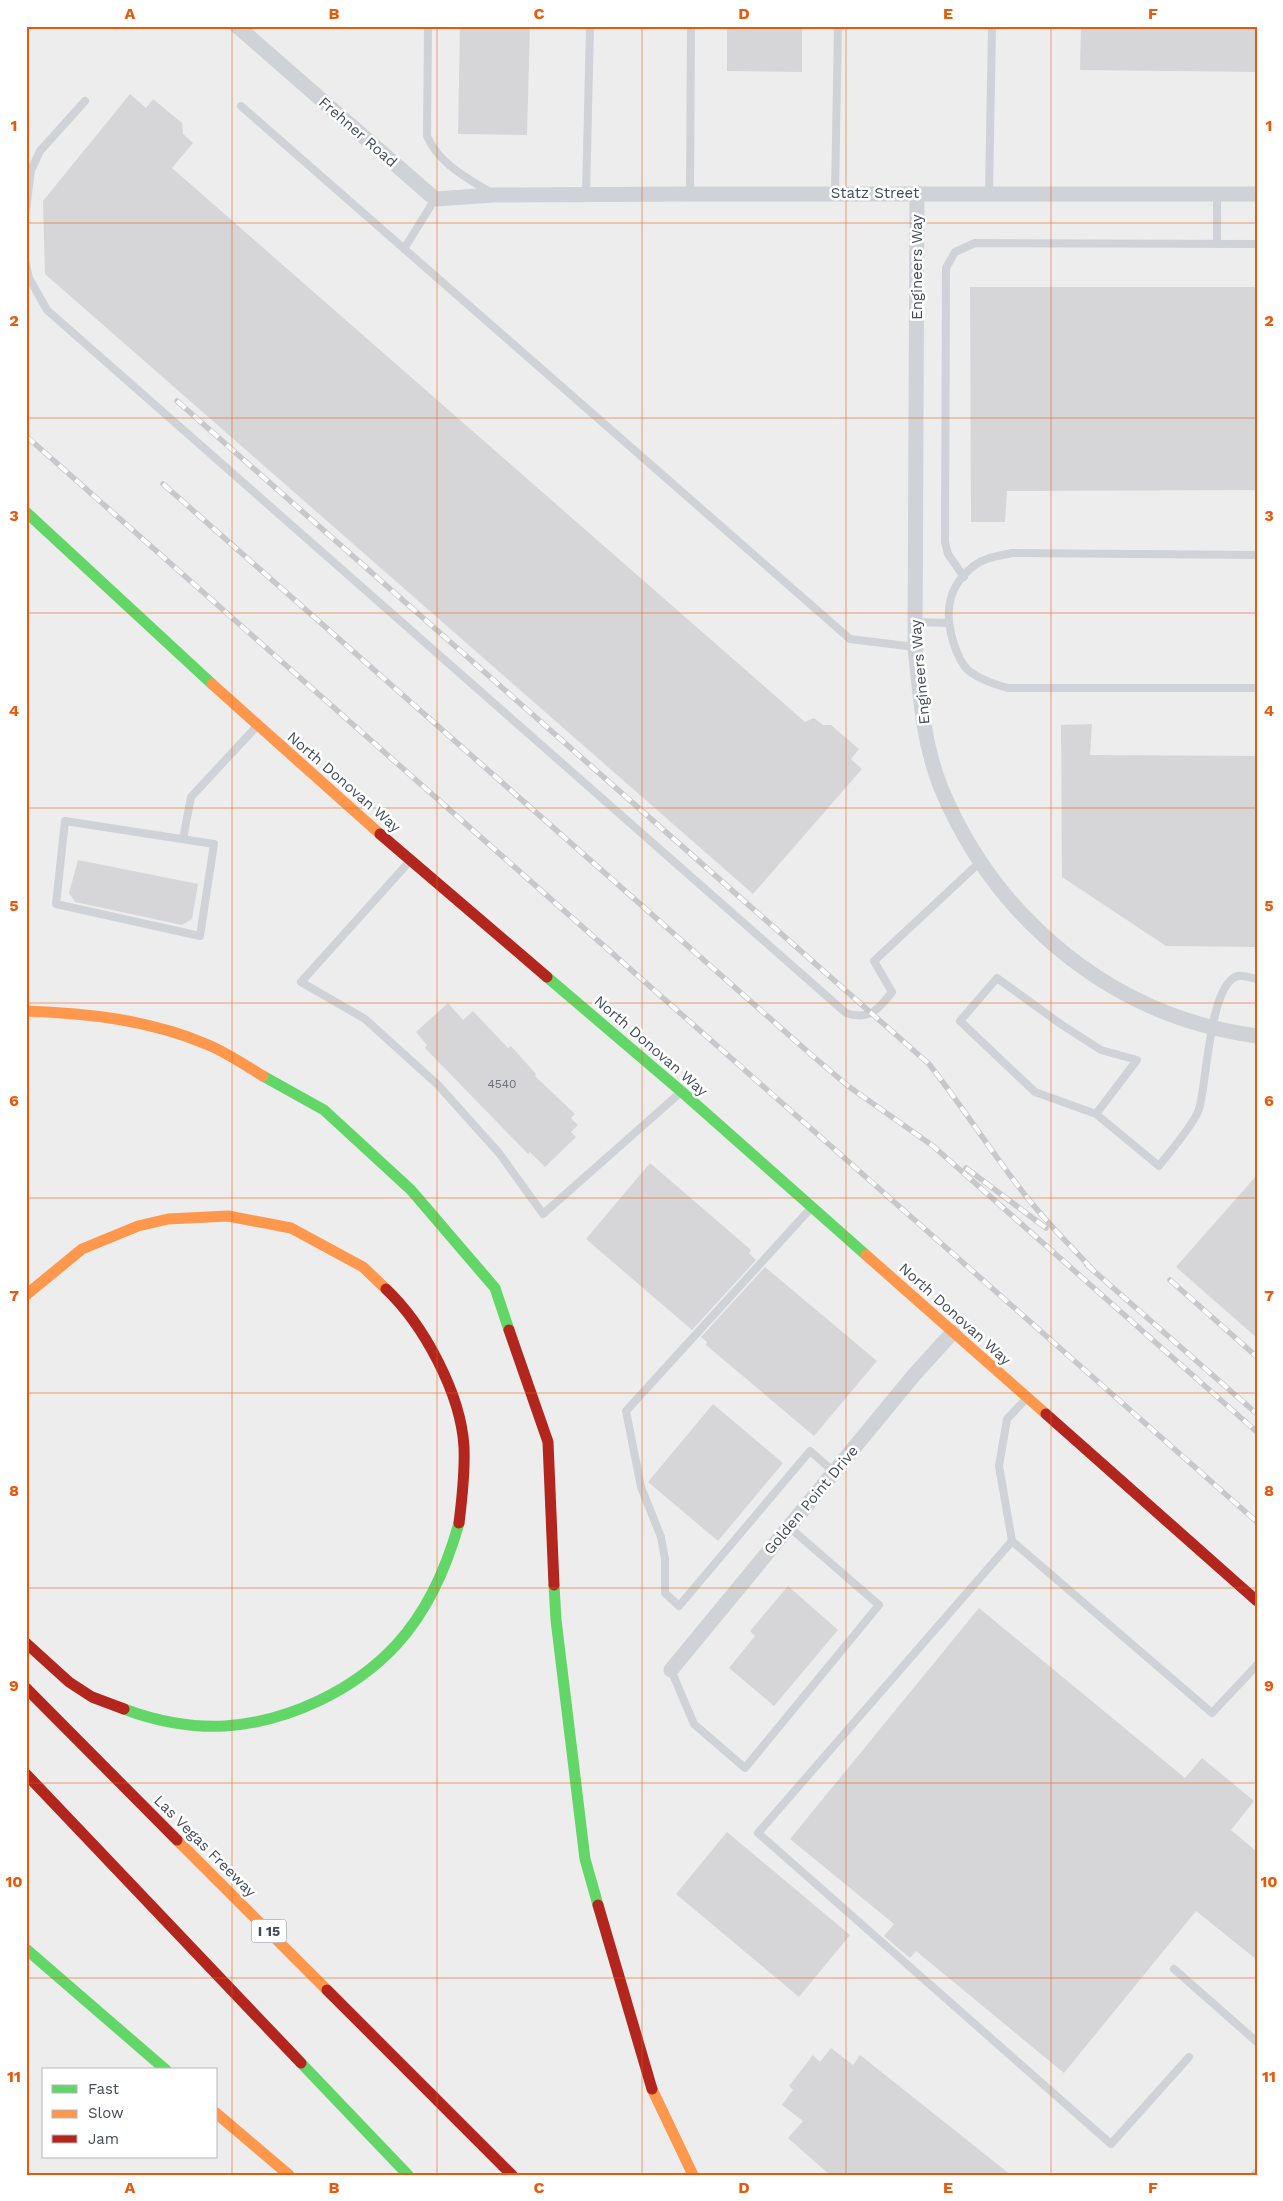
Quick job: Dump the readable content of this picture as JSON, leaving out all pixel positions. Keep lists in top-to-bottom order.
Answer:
{
  "streets": {
    "main road": ["North Donovan Way", "Las Vegas Freeway", "I 15"],
    "street": [
      "Frehner Road",
      "Statz Street",
      "Engineers Way",
      "Golden Point Drive"
    ]
  },
  "crossings": [
    ["Statz Street", "Engineers Way"],
    ["North Donovan Way", "Golden Point Drive"]
  ],
  "house_numbers": ["4540"],
  "legend": ["Fast", "Slow", "Jam"],
  "grid": {
    "columns": [
      "A",
      "B",
      "C",
      "D",
      "E",
      "F"
    ],
    "rows": [
      "1",
      "2",
      "3",
      "4",
      "5",
      "6",
      "7",
      "8",
      "9",
      "10",
      "11"
    ]
  }
}
